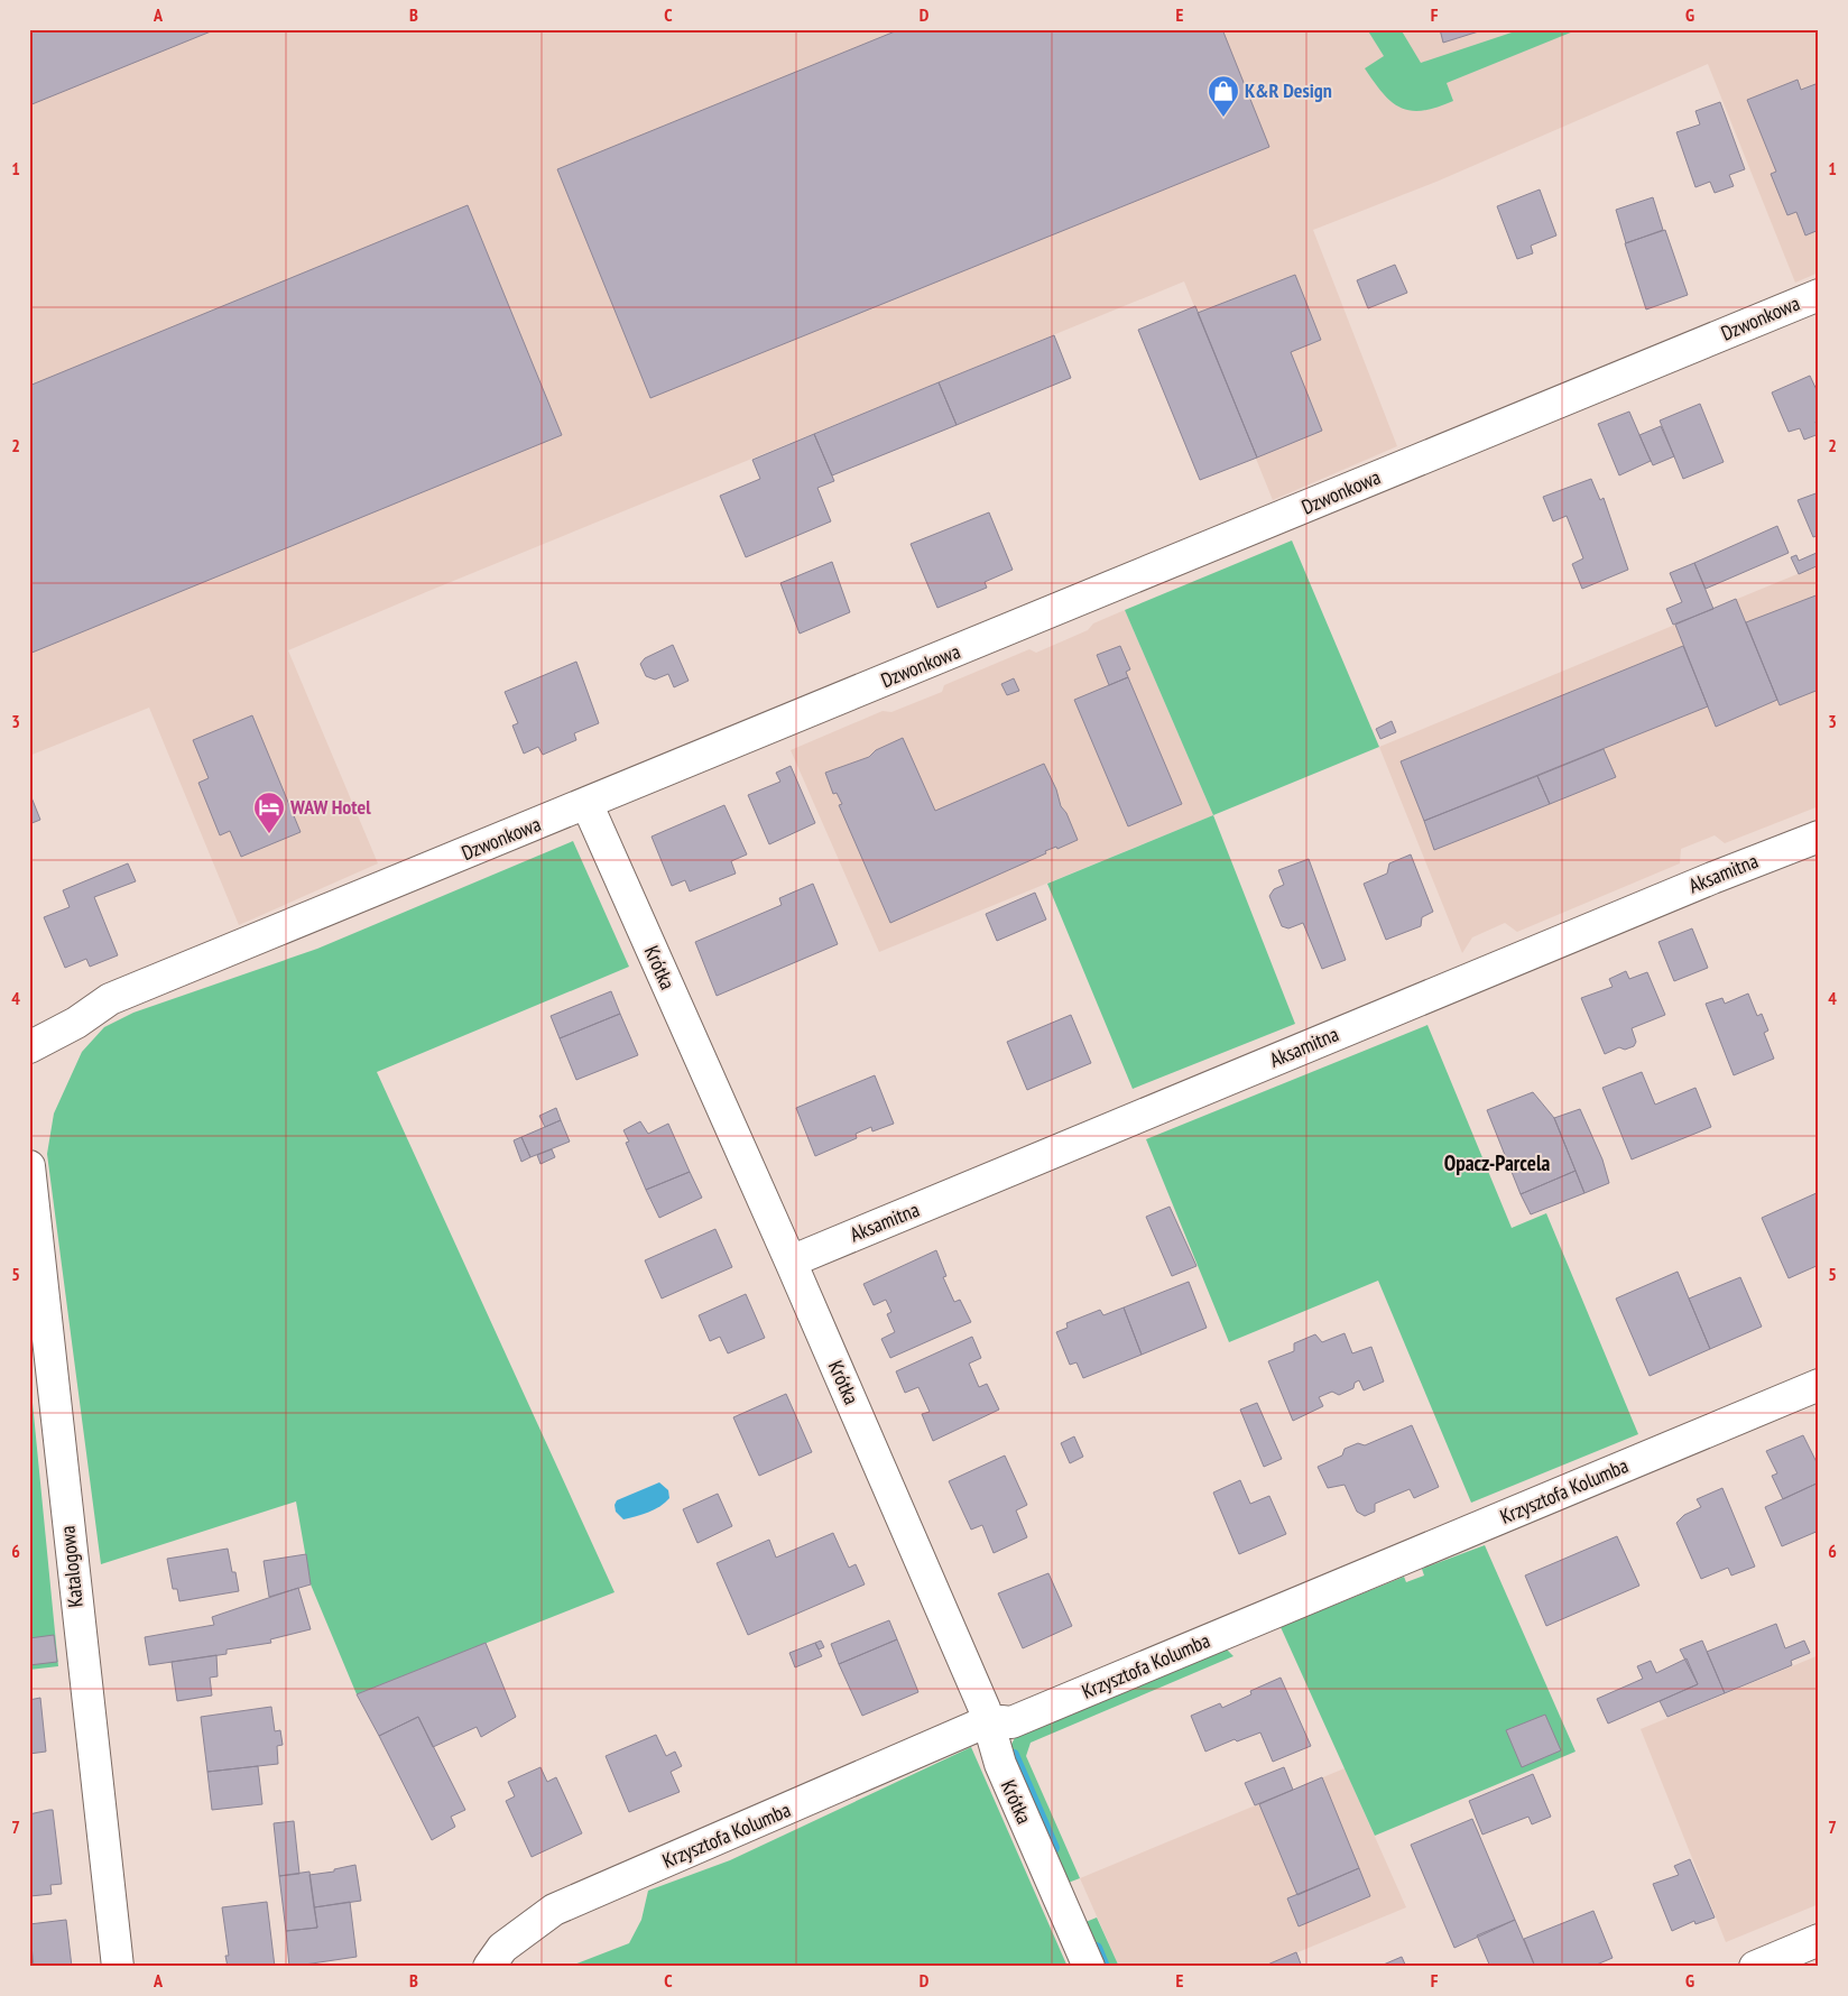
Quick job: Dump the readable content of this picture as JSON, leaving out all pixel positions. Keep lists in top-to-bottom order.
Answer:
{
  "streets": {
    "street": [
      "Dzwonkowa",
      "Aksamitna",
      "Krótka",
      "Krzysztofa Kolumba",
      "Katalogowa"
    ]
  },
  "crossings": [
    ["Dzwonkowa", "Krótka"],
    ["Aksamitna", "Krótka"],
    ["Krótka", "Krzysztofa Kolumba"]
  ],
  "districts": ["Opacz-Parcela"],
  "places": {
    "shop": ["K&R Design"],
    "hotel": ["WAW Hotel"]
  },
  "grid": {
    "columns": [
      "A",
      "B",
      "C",
      "D",
      "E",
      "F",
      "G"
    ],
    "rows": [
      "1",
      "2",
      "3",
      "4",
      "5",
      "6",
      "7"
    ]
  }
}
